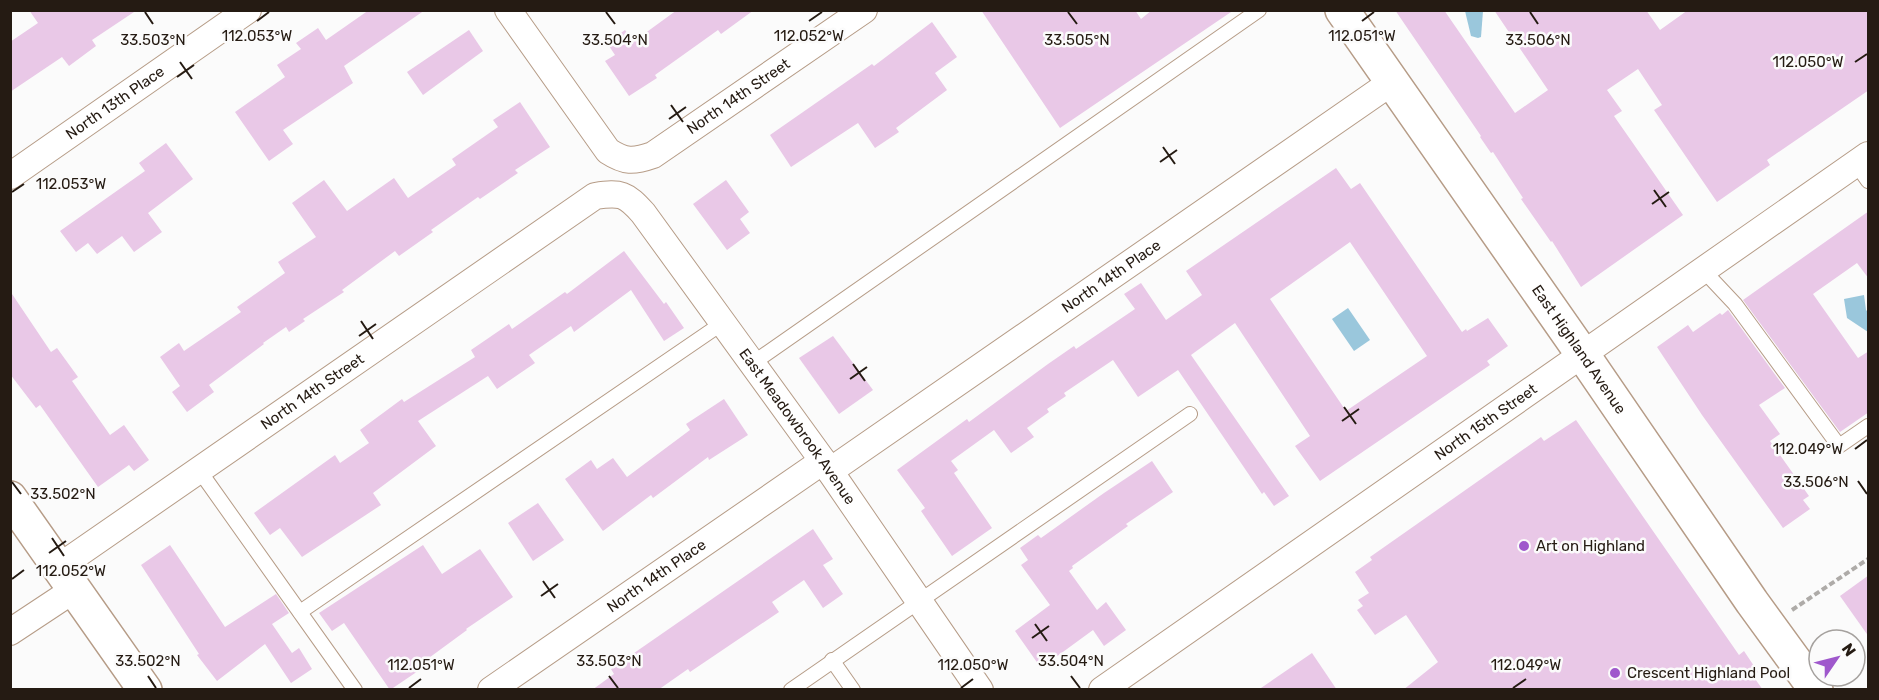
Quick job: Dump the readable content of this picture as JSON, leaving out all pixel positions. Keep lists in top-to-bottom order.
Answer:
{
  "streets": {
    "street": [
      "North 14th Street",
      "North 13th Place",
      "North 14th Place",
      "East Highland Avenue",
      "North 15th Street",
      "East Meadowbrook Avenue"
    ]
  },
  "crossings": [
    ["North 14th Street", "East Meadowbrook Avenue"],
    ["North 14th Place", "East Highland Avenue"],
    ["North 14th Place", "East Meadowbrook Avenue"],
    ["East Highland Avenue", "North 15th Street"]
  ],
  "places": ["Art on Highland", "Crescent Highland Pool"],
  "north": "top right",
  "coordinates": [
    "112.053°W",
    "112.052°W",
    "112.051°W",
    "33.503°N",
    "33.504°N",
    "33.505°N",
    "33.506°N",
    "112.050°W",
    "112.049°W",
    "33.502°N"
  ]
}
